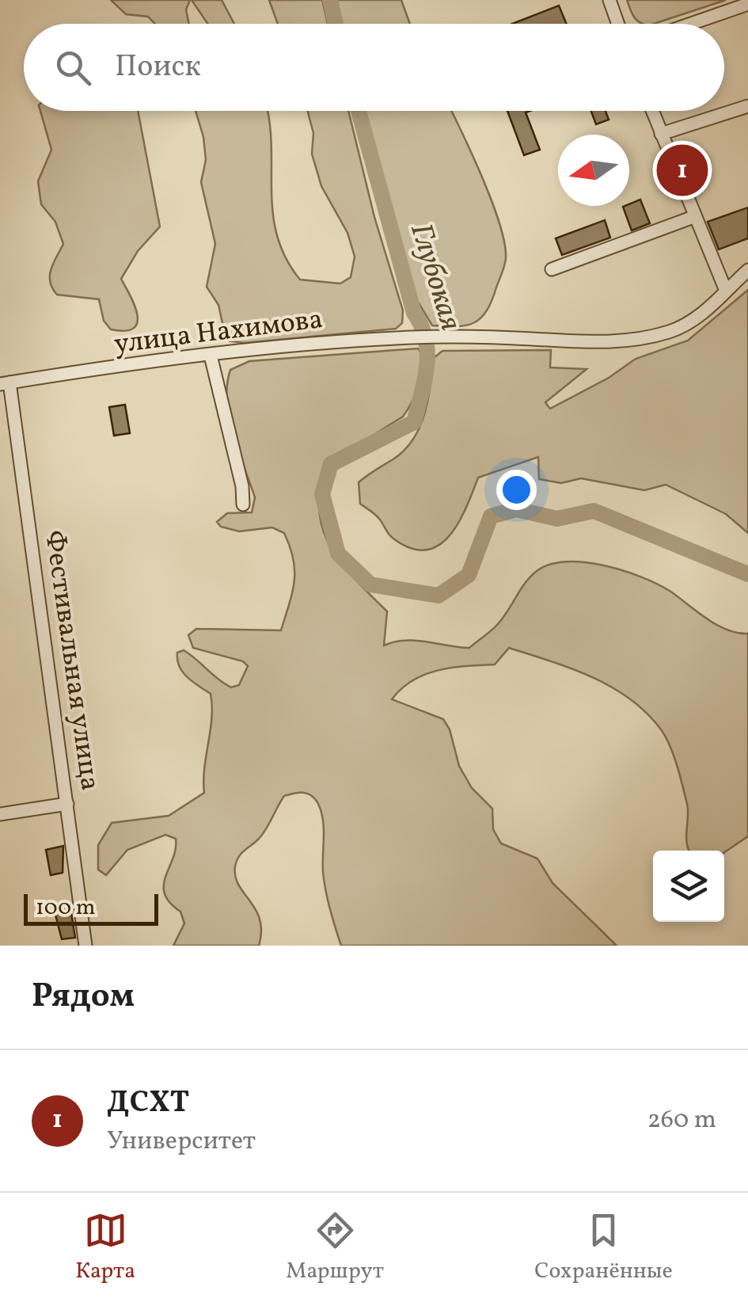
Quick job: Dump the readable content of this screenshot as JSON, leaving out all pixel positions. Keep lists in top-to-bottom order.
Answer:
{
  "streets": {
    "street": ["улица Нахимова", "Фестивальная улица"]
  },
  "crossings": [
    ["улица Нахимова", "Фестивальная улица"]
  ],
  "water": ["Глубокая"],
  "scale_bar": "100 m",
  "north": "left",
  "page": {
    "search": "Поиск",
    "pins": "1",
    "scale": "100 m",
    "heading": "Рядом",
    "list": [
      {
        "mark": "1",
        "name": "ДСХТ",
        "note": "Университет",
        "value": "260 m"
      }
    ],
    "nav": ["Карта", "Маршрут", "Сохранённые"]
  }
}
